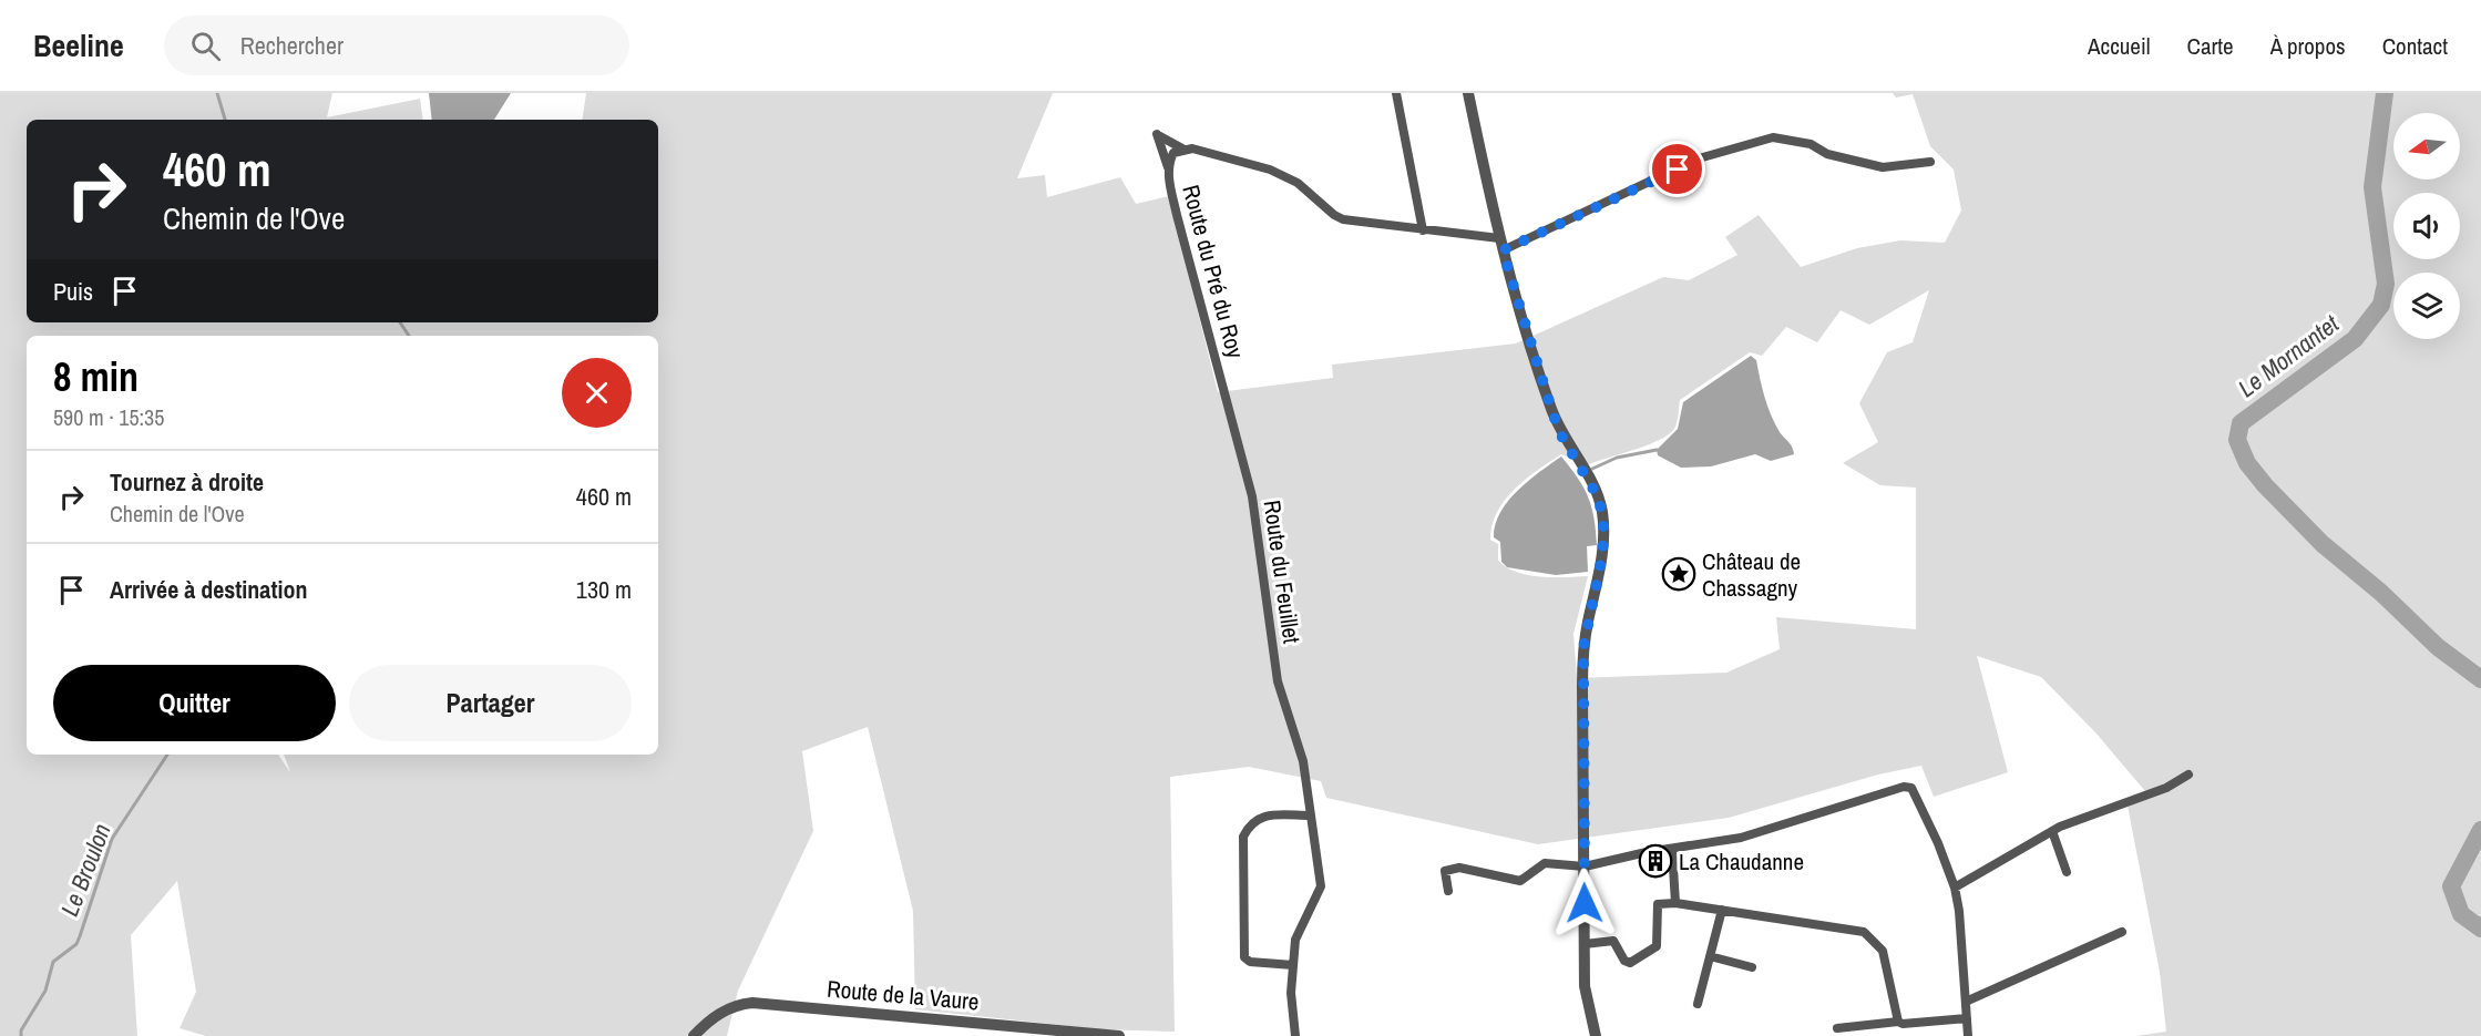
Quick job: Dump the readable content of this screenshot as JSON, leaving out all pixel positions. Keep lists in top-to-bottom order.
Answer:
{
  "streets": {
    "street": ["Route du Pré du Roy", "Route du Feuillet", "Route de la Vaure"]
  },
  "crossings": [
    ["Route du Pré du Roy", "Route du Feuillet"]
  ],
  "water": ["Le Mornantet", "Le Broulon"],
  "places": {
    "place": ["Château de Chassagny"],
    "building": ["La Chaudanne"]
  },
  "north": "left",
  "page": {
    "header": "Beeline",
    "search": "Rechercher",
    "nav": [
      "Accueil",
      "Carte",
      "À propos",
      "Contact"
    ],
    "turn": ["460 m", "Chemin de l'Ove"],
    "then": "Puis",
    "heading": ["8 min", "590 m · 15:35"],
    "list": [
      {
        "name": "Tournez à droite",
        "note": "Chemin de l'Ove",
        "value": "460 m"
      },
      {
        "name": "Arrivée à destination",
        "value": "130 m"
      }
    ],
    "buttons": ["Quitter", "Partager"]
  }
}
